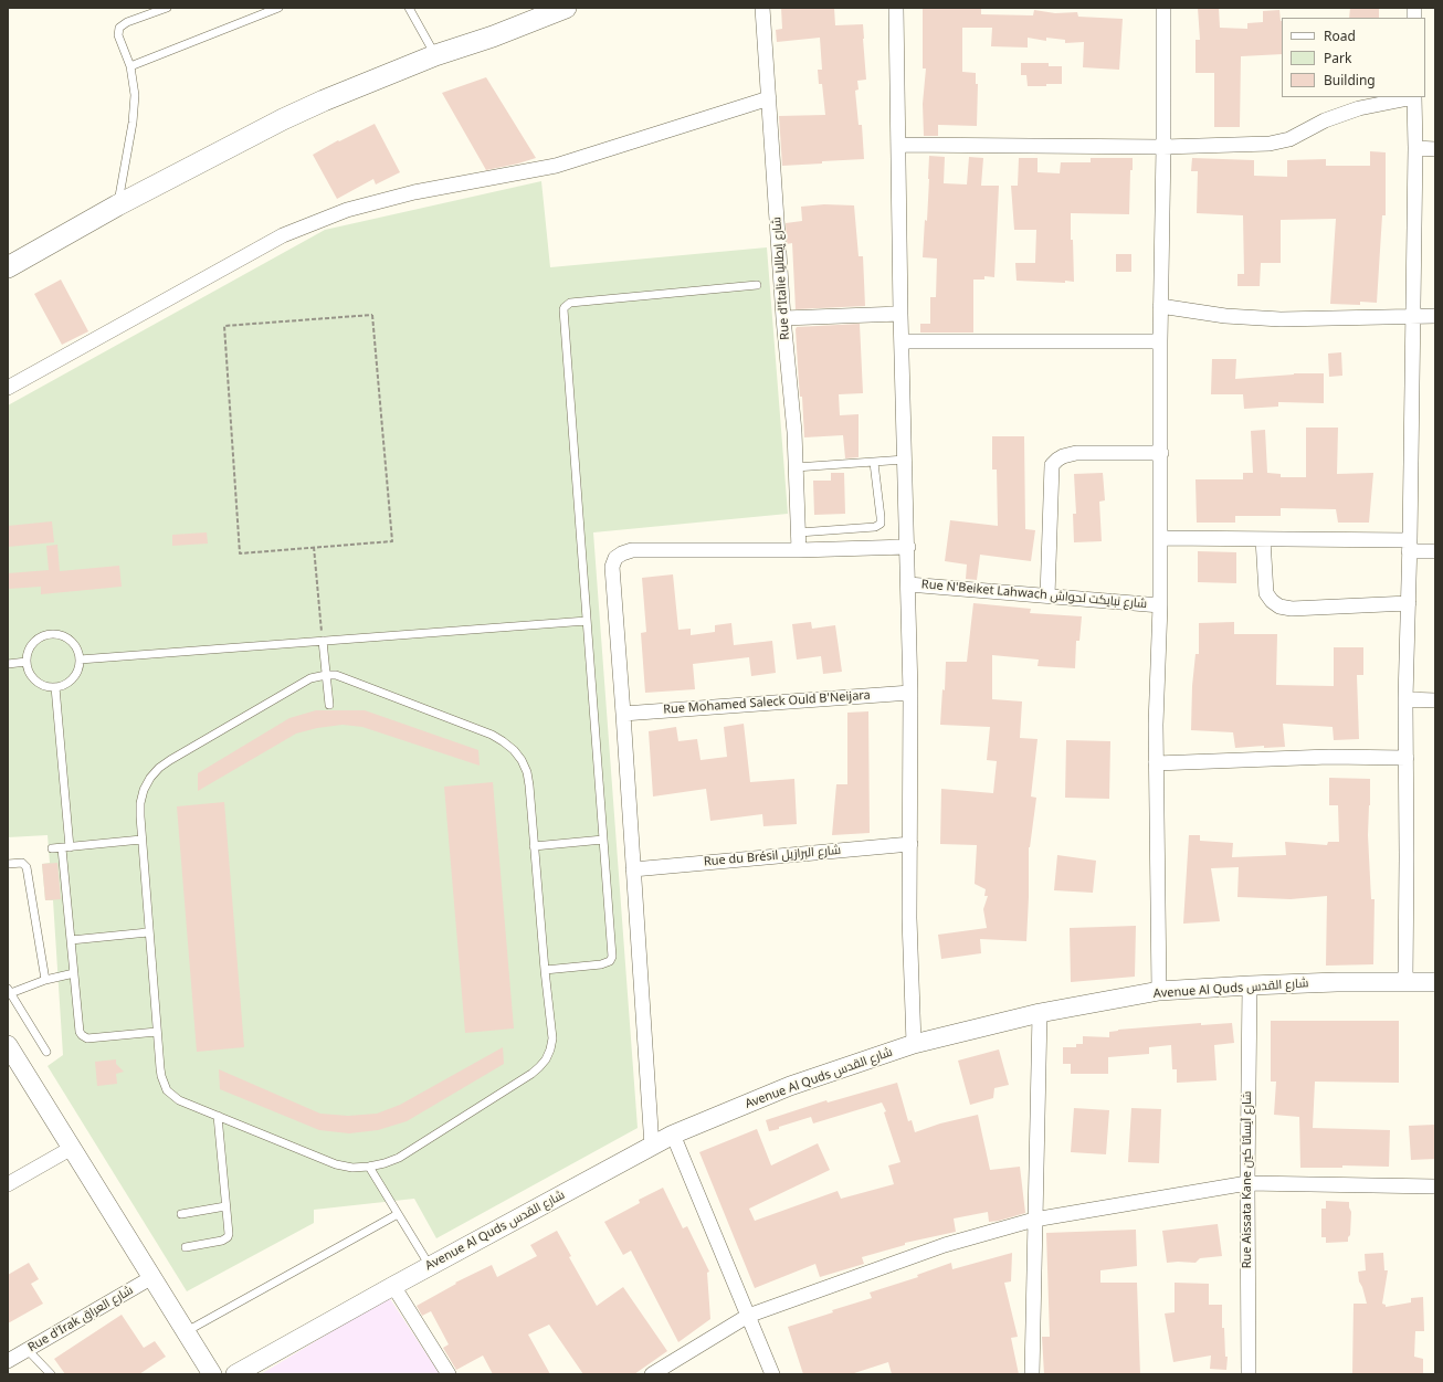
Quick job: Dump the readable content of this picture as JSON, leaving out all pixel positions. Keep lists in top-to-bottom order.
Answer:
{
  "streets": {
    "street": [
      "Rue d'Italie شارع إيطاليا",
      "Rue N'Beiket Lahwach شارع نبايكت لحواش",
      "Rue Mohamed Saleck Ould B'Neijara",
      "Rue du Brésil شارع البرازيل",
      "Avenue Al Quds شارع القدس",
      "Rue Aissata Kane شارع آيساتا كين",
      "Rue d'Irak شارع العراق"
    ]
  },
  "crossings": [
    ["Avenue Al Quds شارع القدس", "Rue Aissata Kane شارع آيساتا كين"]
  ],
  "legend": ["Road", "Park", "Building"]
}
